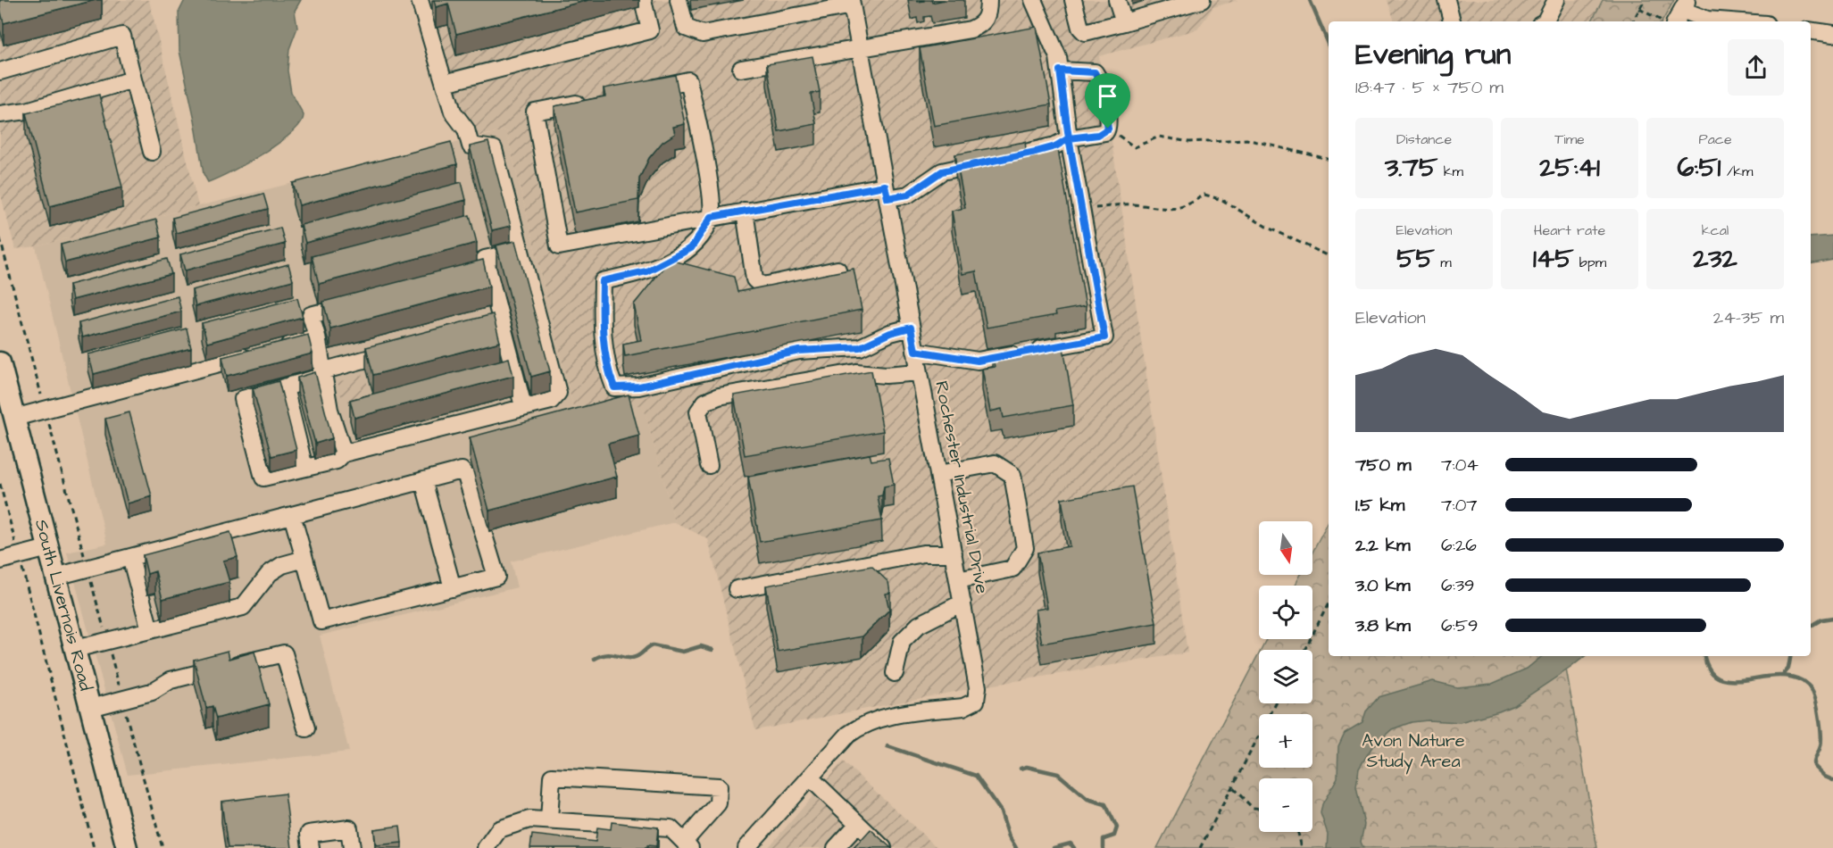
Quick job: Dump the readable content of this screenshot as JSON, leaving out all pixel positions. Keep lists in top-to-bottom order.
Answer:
{
  "streets": {
    "main road": ["South Livernois Road"],
    "street": ["Rochester Industrial Drive"]
  },
  "parks": ["Avon Nature Study Area"],
  "north": "bottom",
  "page": {
    "heading": ["Evening run", "18:47 · 5 × 750 m"],
    "stats": [
      ["Distance", "3.75 km"],
      ["Time", "25:41"],
      ["Pace", "6:51 /km"],
      ["Elevation", "55 m"],
      ["Heart rate", "145 bpm"],
      ["kcal", "232"]
    ],
    "chart": ["Elevation", "24–35 m"],
    "list": [
      {
        "name": "750 m",
        "note": "7:04"
      },
      {
        "name": "1.5 km",
        "note": "7:07"
      },
      {
        "name": "2.2 km",
        "note": "6:26"
      },
      {
        "name": "3.0 km",
        "note": "6:39"
      },
      {
        "name": "3.8 km",
        "note": "6:59"
      }
    ],
    "map_buttons": ["+", "−"]
  }
}
